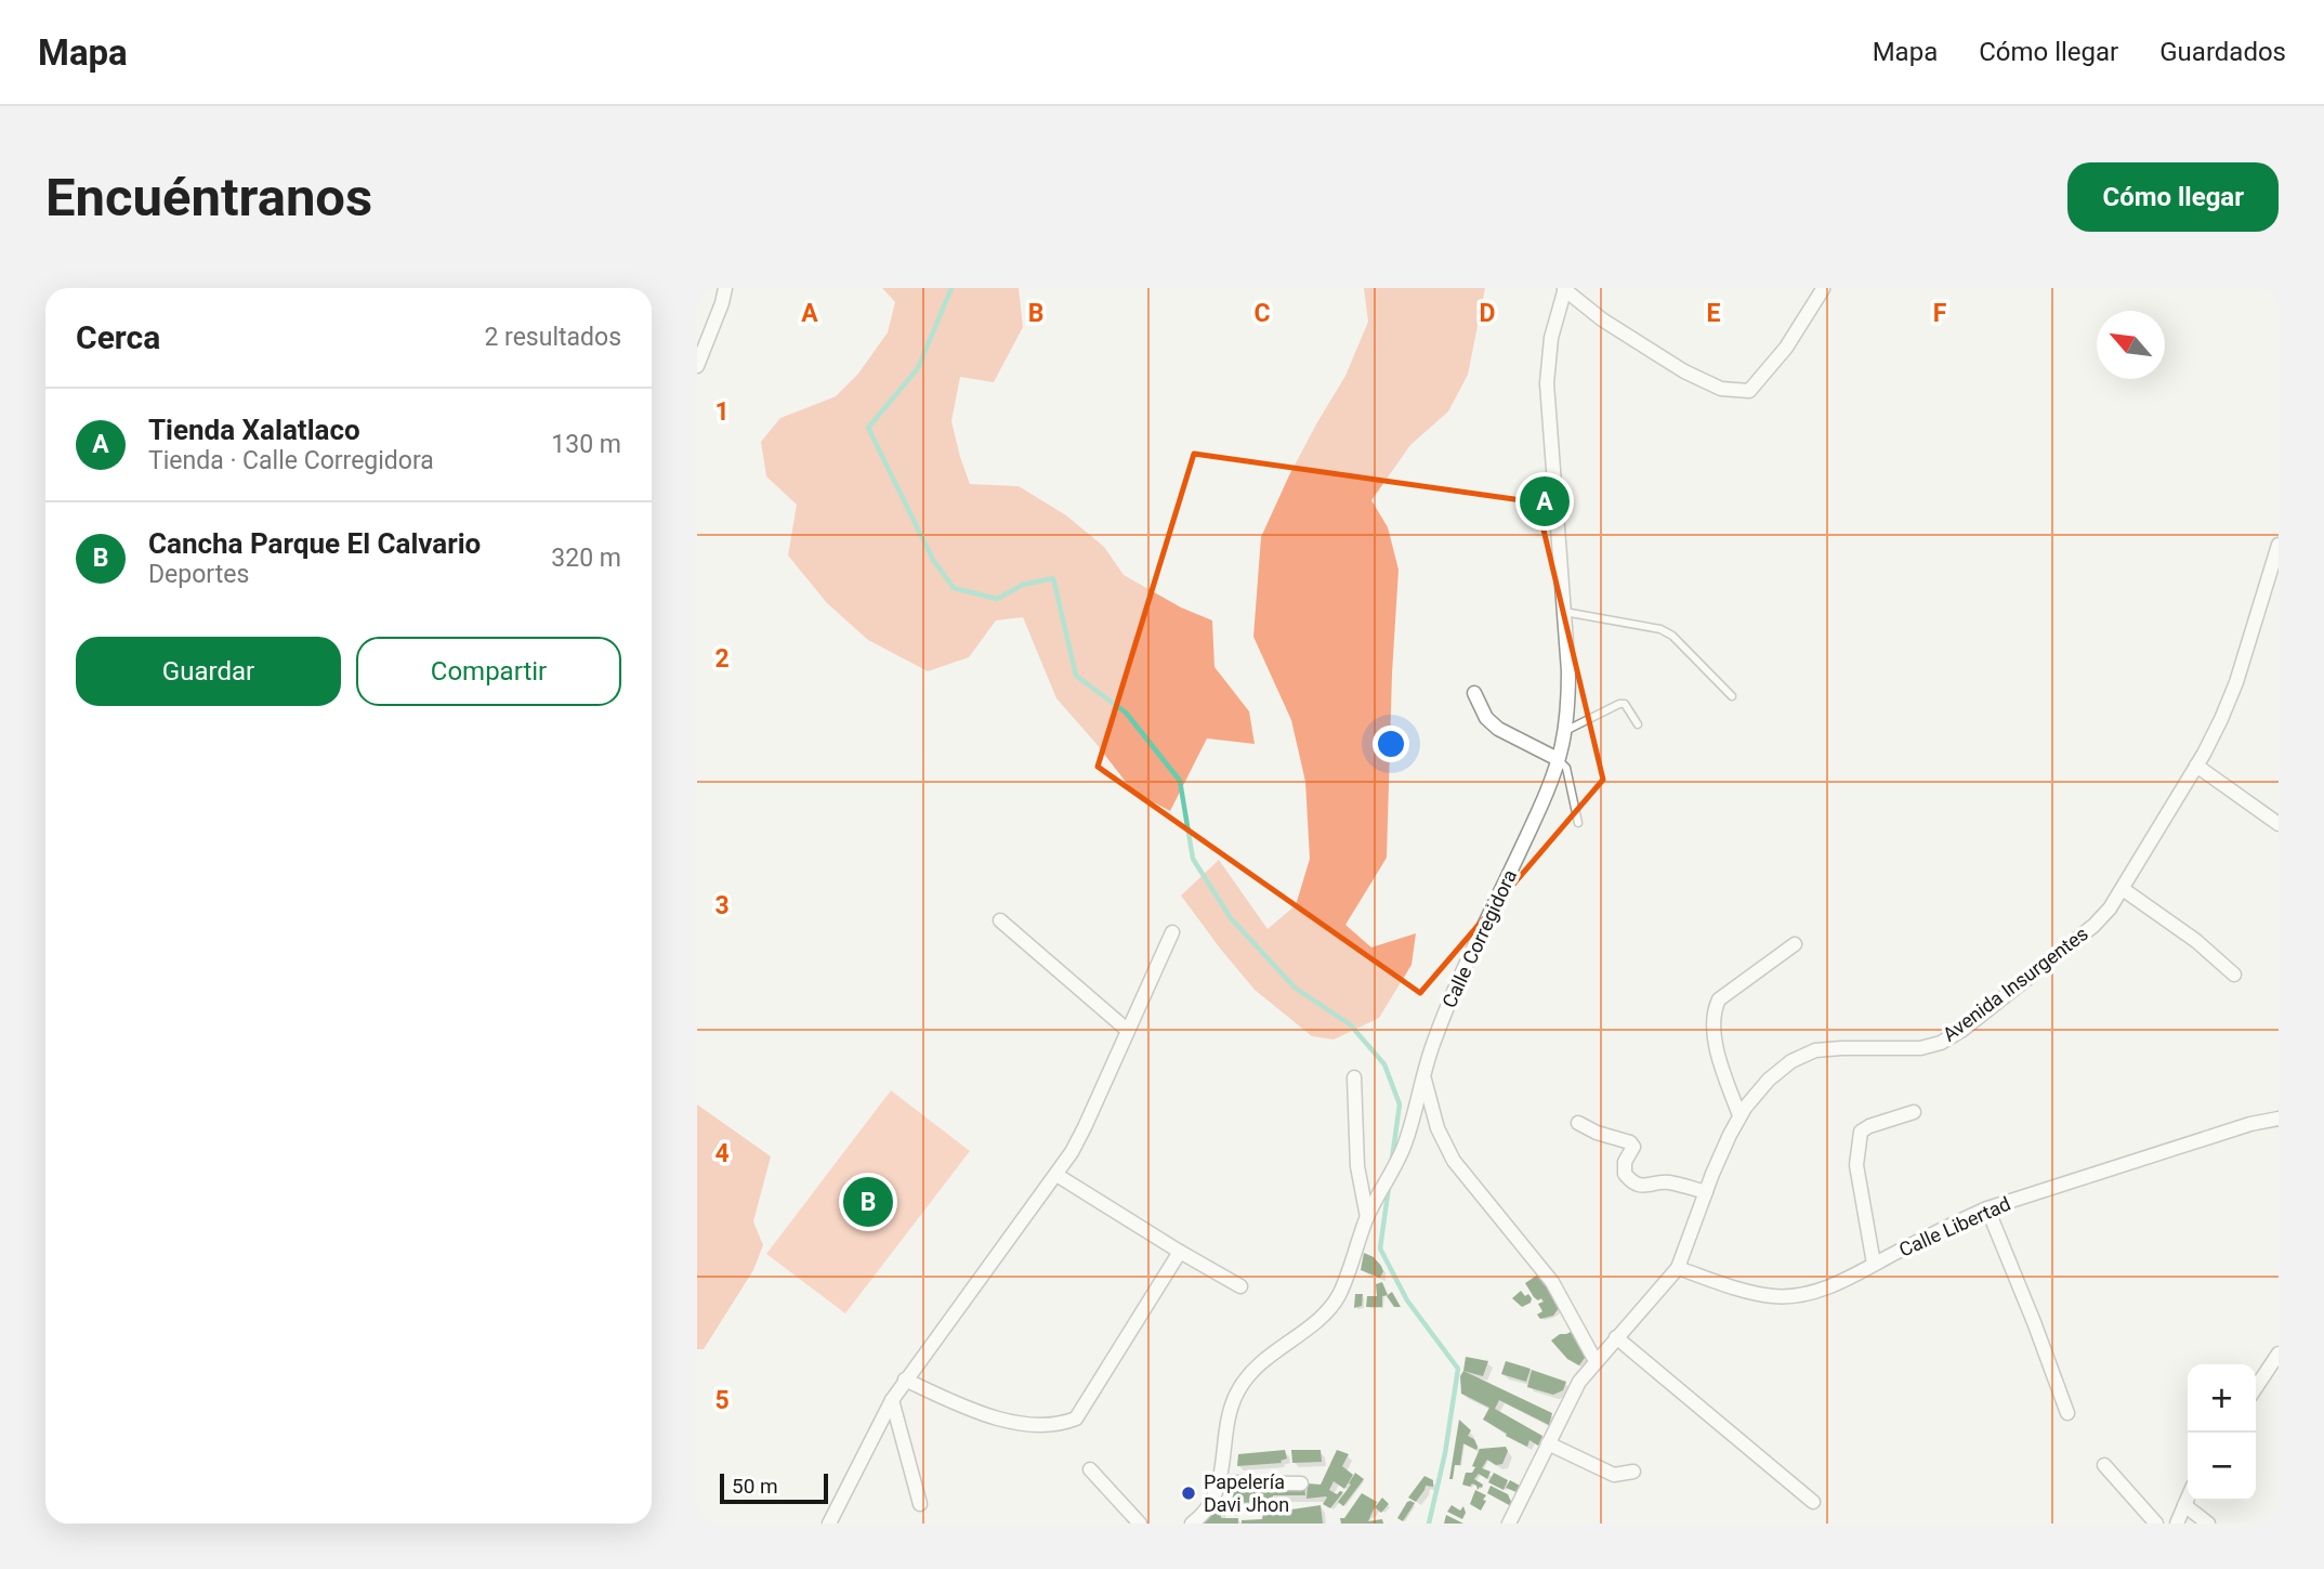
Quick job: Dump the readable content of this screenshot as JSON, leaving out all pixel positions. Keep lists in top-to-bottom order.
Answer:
{
  "streets": {
    "street": ["Calle Corregidora", "Avenida Insurgentes", "Calle Libertad"]
  },
  "crossings": [
    ["Avenida Insurgentes", "Calle Libertad"]
  ],
  "places": ["Papelería Davi Jhon"],
  "scale_bar": "50 m",
  "north": "top left",
  "page": {
    "header": "Mapa",
    "nav": ["Mapa", "Cómo llegar", "Guardados"],
    "buttons": [
      "Cómo llegar",
      ["Guardar", "Compartir"]
    ],
    "title": "Encuéntranos",
    "heading": ["Cerca", "2 resultados"],
    "list": [
      {
        "mark": "A",
        "name": "Tienda Xalatlaco",
        "note": "Tienda · Calle Corregidora",
        "value": "130 m"
      },
      {
        "mark": "B",
        "name": "Cancha Parque El Calvario",
        "note": "Deportes",
        "value": "320 m"
      }
    ],
    "pins": ["A", "B"],
    "map_buttons": ["+", "−"],
    "scale": "50 m"
  },
  "grid": {
    "columns": [
      "A",
      "B",
      "C",
      "D",
      "E",
      "F"
    ],
    "rows": [
      "1",
      "2",
      "3",
      "4",
      "5"
    ]
  }
}
